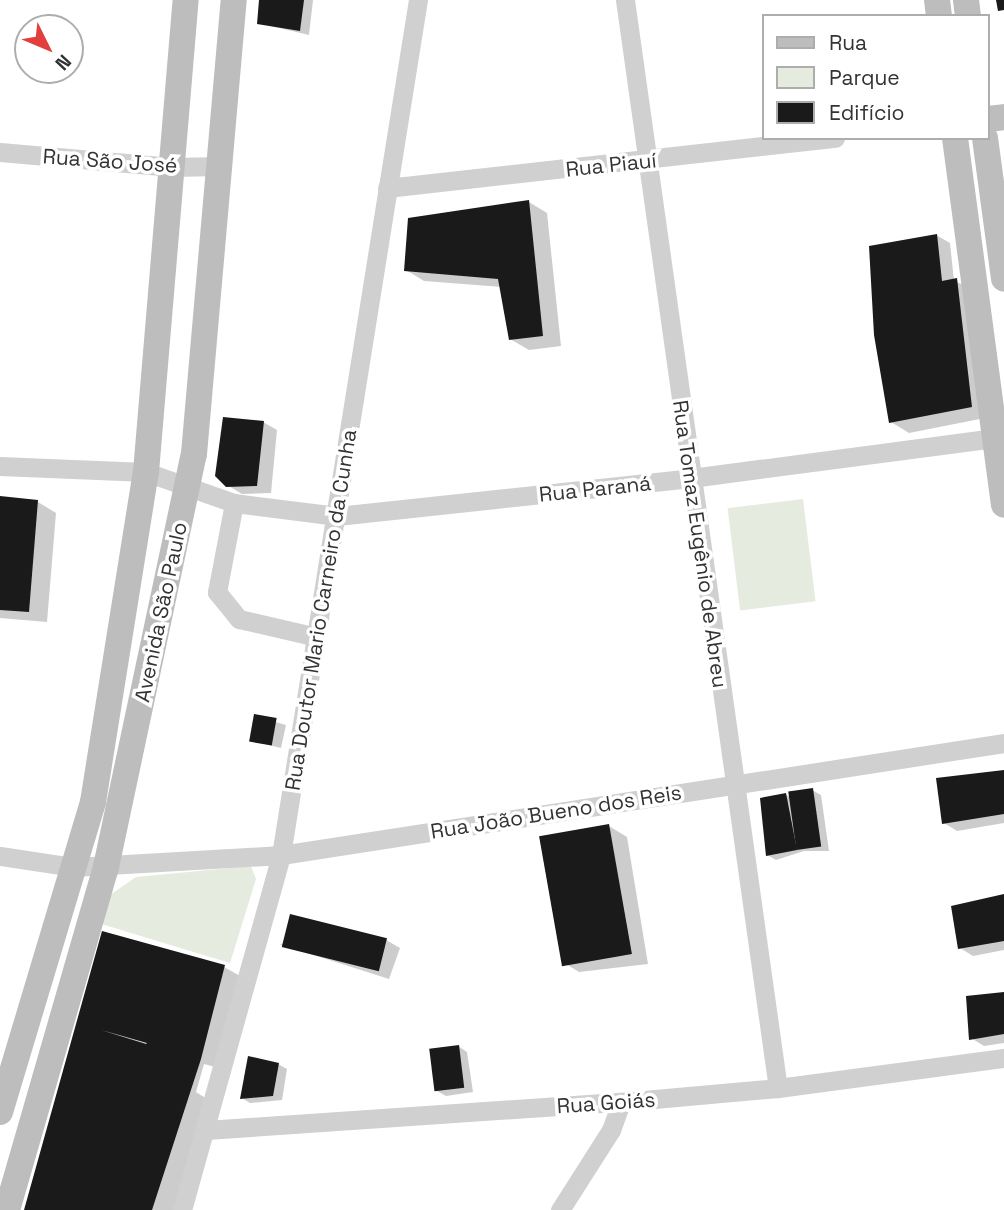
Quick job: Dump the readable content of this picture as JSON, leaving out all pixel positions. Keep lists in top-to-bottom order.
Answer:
{
  "streets": {
    "main road": ["Avenida São Paulo"],
    "street": [
      "Rua São José",
      "Rua Piauí",
      "Rua Paraná",
      "Rua Tomaz Eugênio de Abreu",
      "Rua Doutor Mario Carneiro da Cunha",
      "Rua João Bueno dos Reis",
      "Rua Goiás"
    ]
  },
  "crossings": [
    ["Rua São José", "Avenida São Paulo"],
    ["Rua Piauí", "Rua Tomaz Eugênio de Abreu"],
    ["Rua Piauí", "Rua Doutor Mario Carneiro da Cunha"],
    ["Rua Paraná", "Rua Tomaz Eugênio de Abreu"],
    ["Rua Paraná", "Rua Doutor Mario Carneiro da Cunha"],
    ["Rua Paraná", "Avenida São Paulo"],
    ["Rua Tomaz Eugênio de Abreu", "Rua João Bueno dos Reis"],
    ["Rua Tomaz Eugênio de Abreu", "Rua Goiás"],
    ["Rua Doutor Mario Carneiro da Cunha", "Rua João Bueno dos Reis"],
    ["Rua Doutor Mario Carneiro da Cunha", "Rua Goiás"],
    ["Avenida São Paulo", "Rua João Bueno dos Reis"]
  ],
  "legend": ["Rua", "Parque", "Edifício"],
  "north": "bottom right"
}
